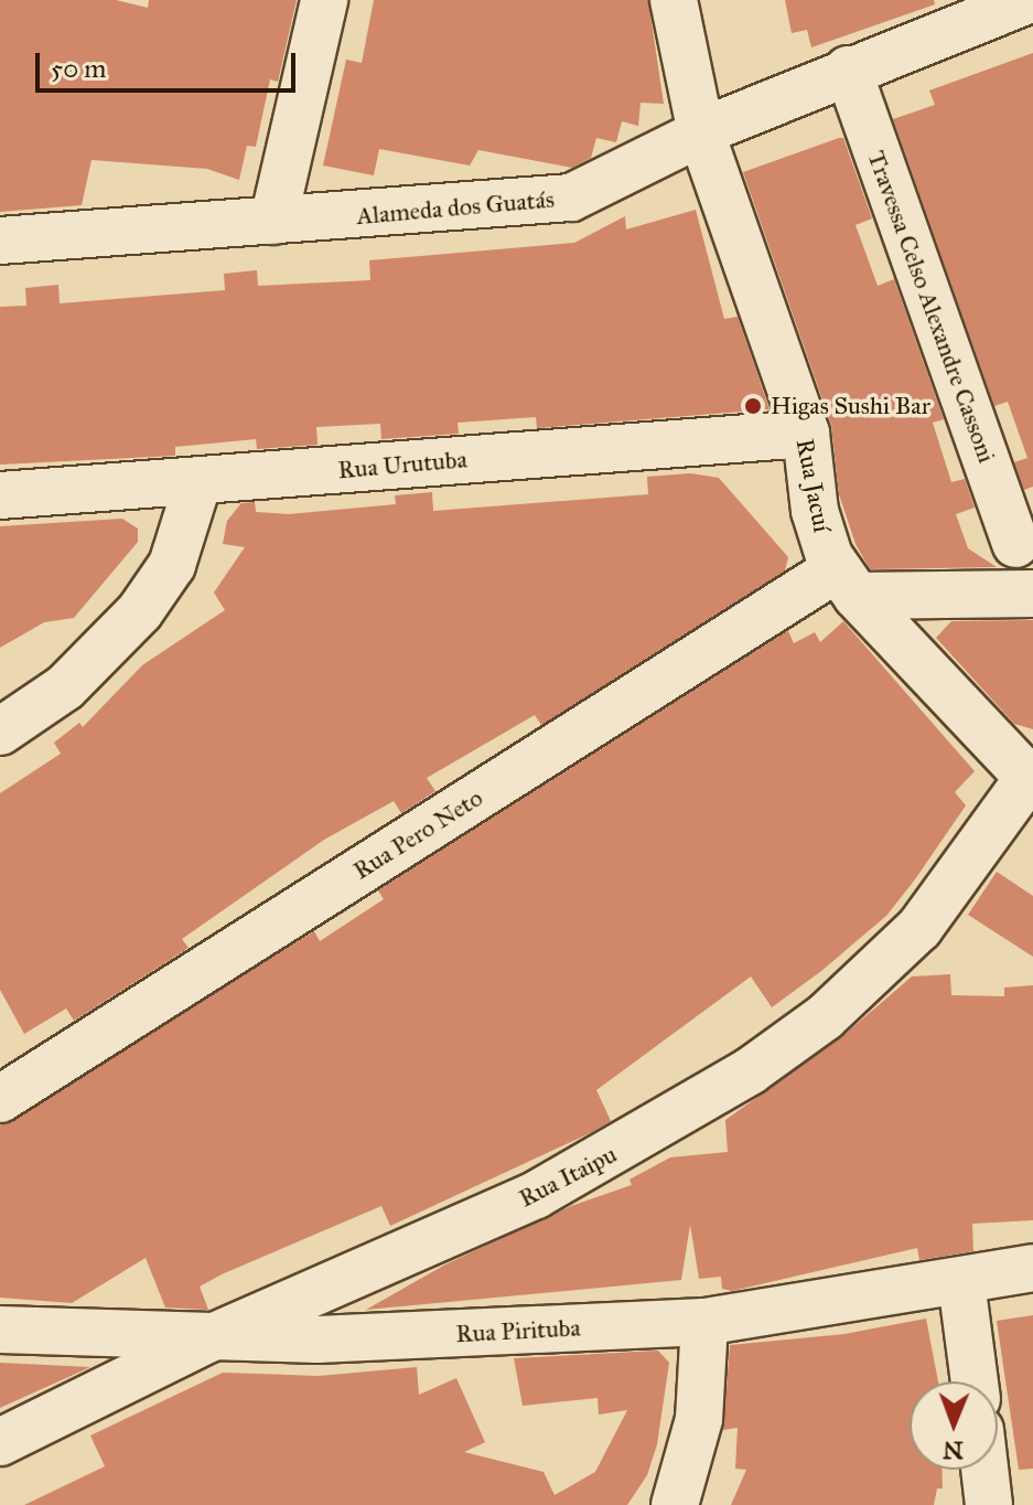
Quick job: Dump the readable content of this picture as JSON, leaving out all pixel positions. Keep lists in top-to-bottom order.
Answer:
{
  "streets": {
    "street": [
      "Alameda dos Guatás",
      "Travessa Celso Alexandre Cassoni",
      "Rua Urutuba",
      "Rua Jacuí",
      "Rua Pero Neto",
      "Rua Itaipu",
      "Rua Pirituba"
    ]
  },
  "crossings": [
    ["Alameda dos Guatás", "Travessa Celso Alexandre Cassoni"],
    ["Alameda dos Guatás", "Rua Jacuí"],
    ["Rua Urutuba", "Rua Jacuí"],
    ["Rua Jacuí", "Rua Pero Neto"],
    ["Rua Jacuí", "Rua Itaipu"],
    ["Rua Itaipu", "Rua Pirituba"]
  ],
  "places": ["Higas Sushi Bar"],
  "scale_bar": "50 m",
  "north": "bottom"
}
